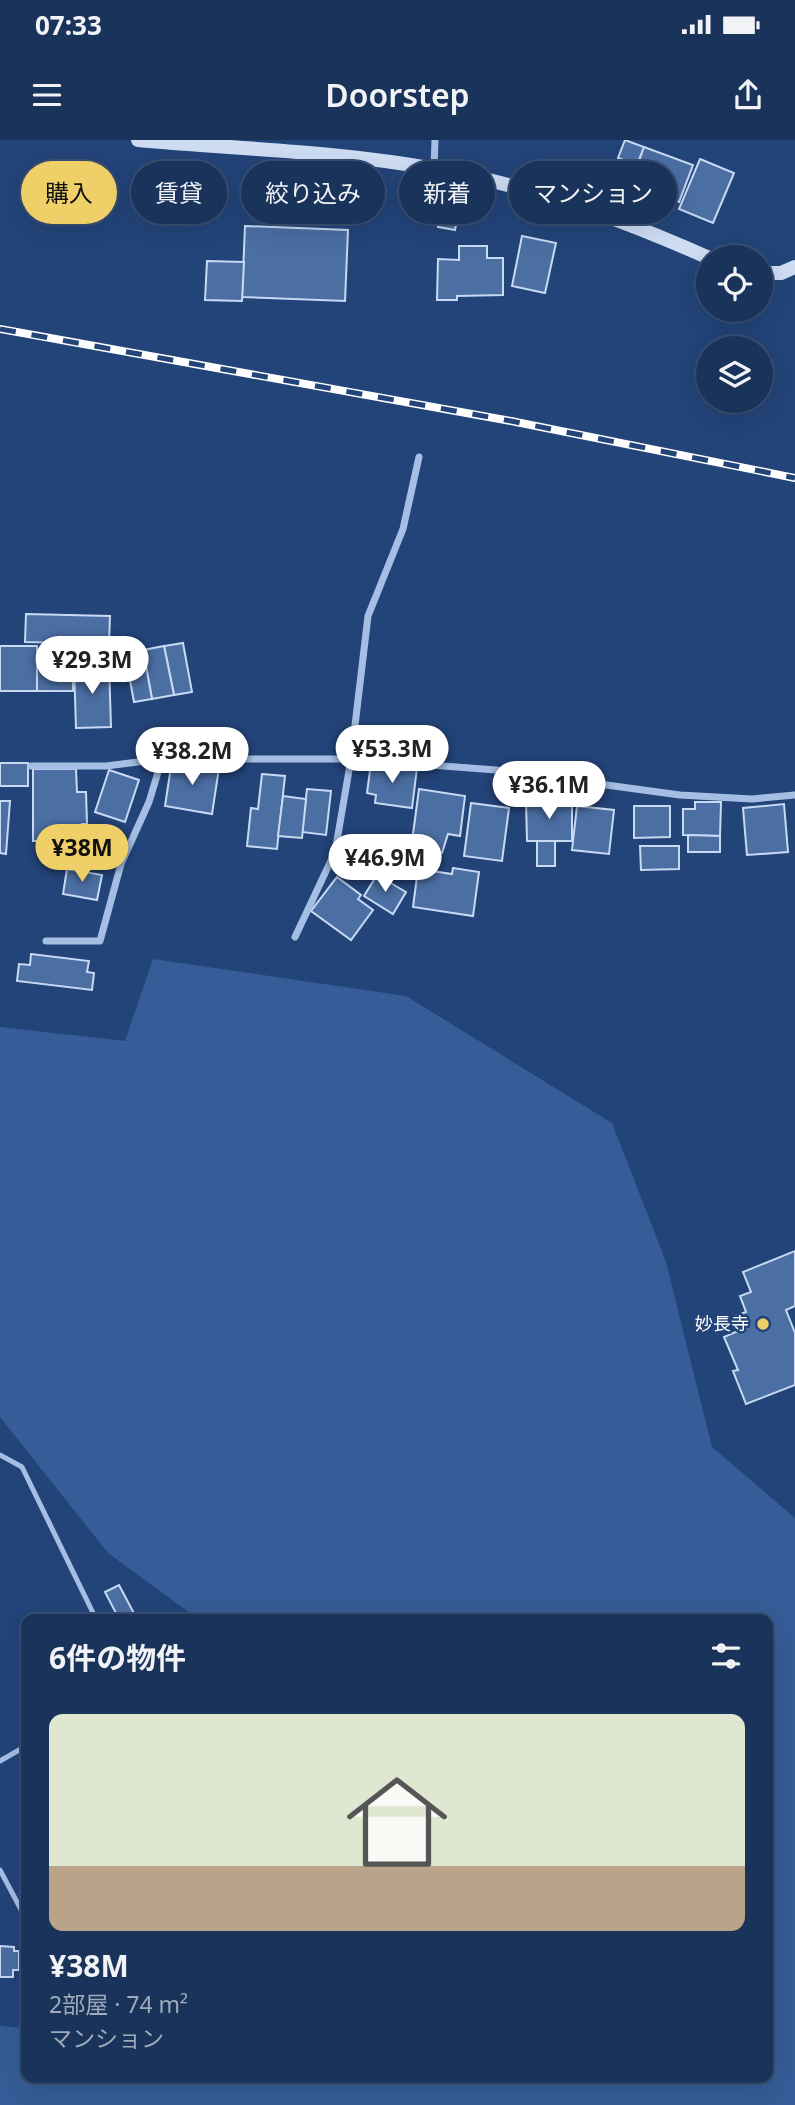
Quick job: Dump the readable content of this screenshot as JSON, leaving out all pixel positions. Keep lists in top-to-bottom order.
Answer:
{
  "places": ["妙長寺"],
  "page": {
    "status": "07:33",
    "header": "Doorstep",
    "chip": [
      "購入",
      "賃貸",
      "絞り込み",
      "新着",
      "マンション"
    ],
    "price": [
      "¥29.3M",
      "¥53.3M",
      "¥38.2M",
      "¥36.1M",
      "¥38M",
      "¥46.9M"
    ],
    "heading": "6件の物件",
    "list": [
      {
        "name": "¥38M",
        "note": "2部屋 · 74 m² · マンション"
      }
    ]
  }
}
